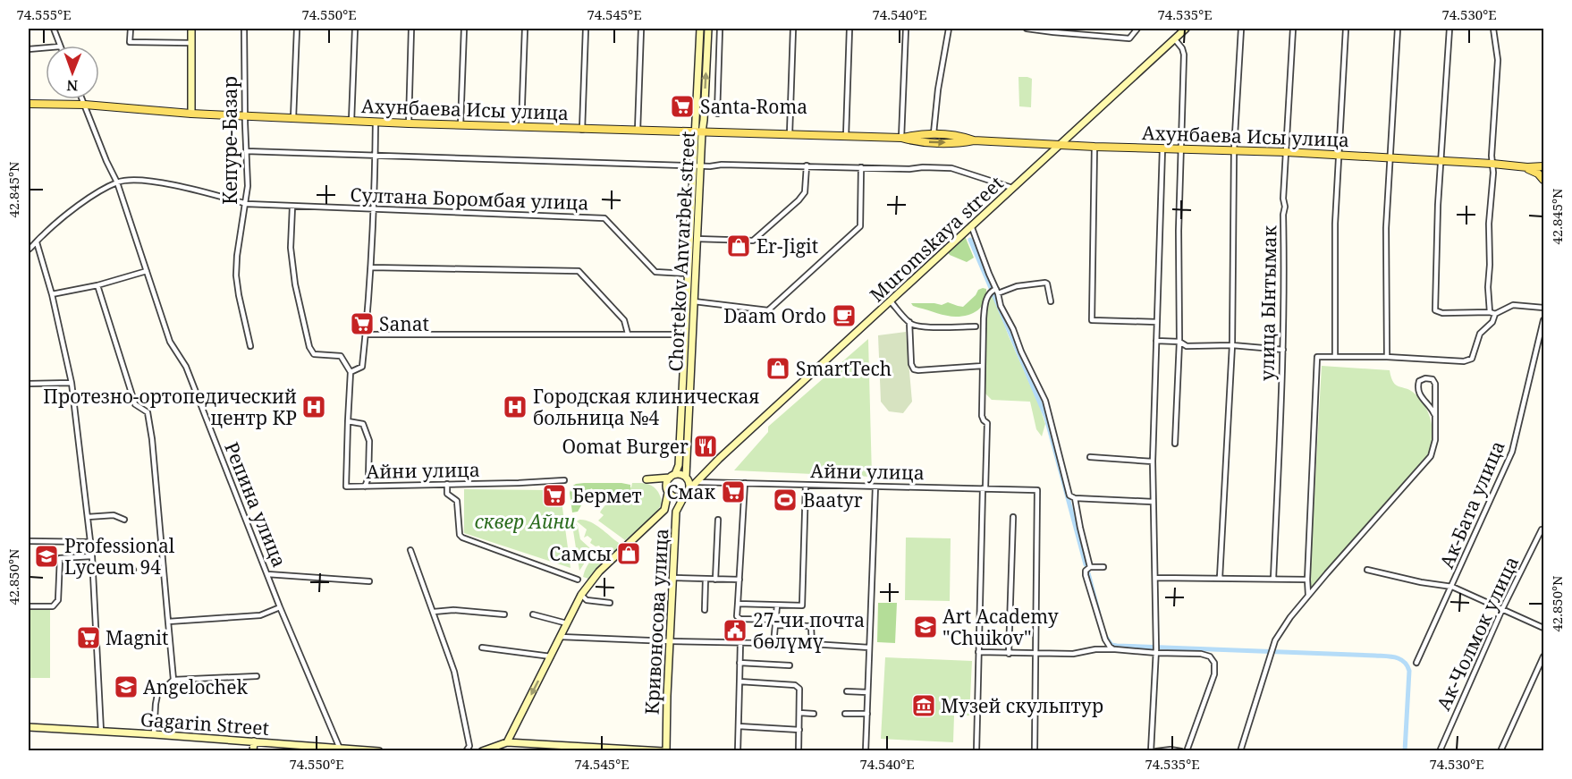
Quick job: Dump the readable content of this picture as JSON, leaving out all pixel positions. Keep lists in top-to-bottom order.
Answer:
{
  "streets": {
    "main road": [
      "Ахунбаева Исы улица",
      "Muromskaya street",
      "Chortekov Anvarbek street",
      "Кривоносова улица",
      "Gagarin Street"
    ],
    "street": [
      "Кепуре-Базар",
      "Султана Боромбая улица",
      "улица Ынтымак",
      "Айни улица",
      "Репина улица",
      "Ак-Бата улица",
      "Ак-Чолмок улица"
    ]
  },
  "crossings": [
    ["Ахунбаева Исы улица", "Кепуре-Базар"],
    ["Ахунбаева Исы улица", "Muromskaya street"],
    ["Ахунбаева Исы улица", "Chortekov Anvarbek street"],
    ["Ахунбаева Исы улица", "улица Ынтымак"],
    ["Ахунбаева Исы улица", "Репина улица"],
    ["Кепуре-Базар", "Султана Боромбая улица"],
    ["Султана Боромбая улица", "Chortekov Anvarbek street"],
    ["Султана Боромбая улица", "Репина улица"],
    ["Muromskaya street", "Chortekov Anvarbek street"],
    ["Muromskaya street", "Айни улица"],
    ["Muromskaya street", "Кривоносова улица"],
    ["Chortekov Anvarbek street", "Кривоносова улица"],
    ["Репина улица", "Gagarin Street"]
  ],
  "parks": ["сквер Айни"],
  "places": {
    "supermarket": [
      "Santa-Roma",
      "Sanat",
      "Смак",
      "Бермет",
      "Magnit"
    ],
    "shop": ["Er-Jigit", "SmartTech", "Самсы"],
    "cafe": ["Daam Ordo"],
    "hospital": ["Протезно-ортопедический центр КР", "Городская клиническая больница №4"],
    "restaurant": ["Oomat Burger"],
    "sports": ["Baatyr"],
    "school or university": ["Professional Lyceum 94", "Art Academy \"Chuikov\"", "Angelochek"],
    "public building": ["27-чи почта бөлүмү"],
    "museum": ["Музей скульптур"]
  },
  "north": "bottom",
  "coordinates": [
    "74.555°E",
    "74.550°E",
    "74.545°E",
    "74.540°E",
    "74.535°E",
    "74.530°E",
    "42.845°N",
    "42.850°N"
  ]
}
